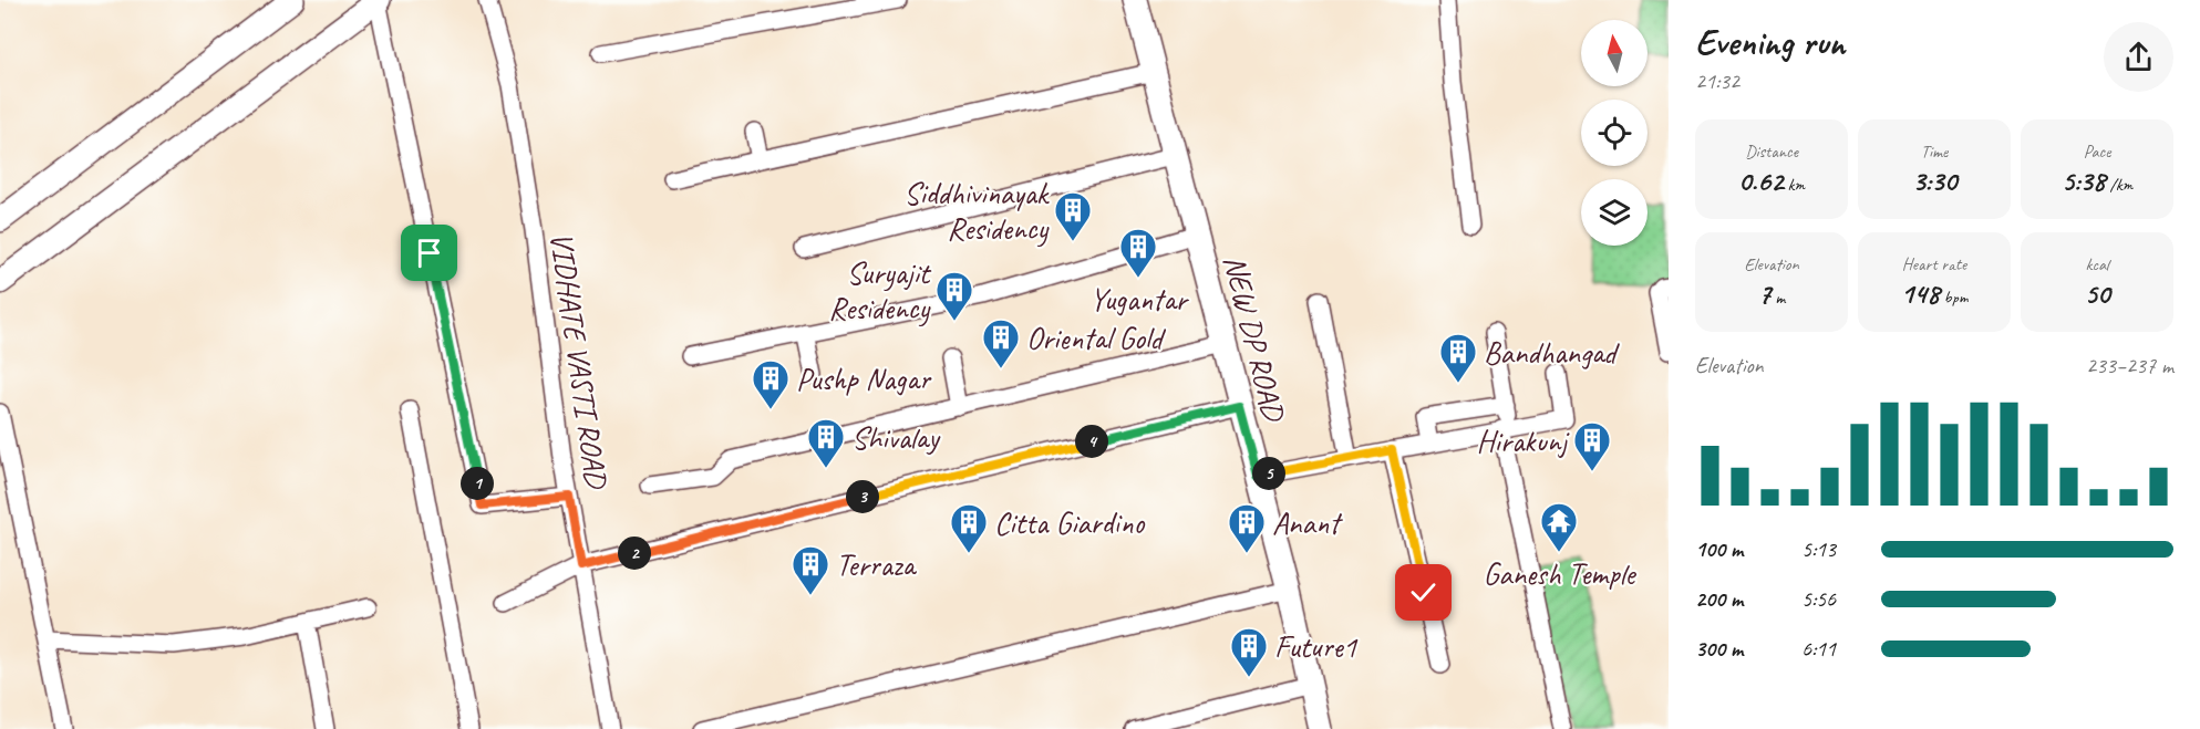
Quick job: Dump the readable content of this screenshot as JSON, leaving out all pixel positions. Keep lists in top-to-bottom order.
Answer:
{
  "streets": {
    "main road": ["NEW DP ROAD"],
    "street": ["VIDHATE VASTI ROAD"]
  },
  "places": {
    "building": [
      "Siddhivinayak Residency",
      "Yugantar",
      "Suryajit Residency",
      "Oriental Gold",
      "Bandhangad",
      "Pushp Nagar",
      "Shivalay",
      "Hirakunj",
      "Citta Giardino",
      "Anant",
      "Terraza",
      "Future1"
    ],
    "temple": ["Ganesh Temple"]
  },
  "north": "top",
  "page": {
    "heading": ["Evening run", "21:32"],
    "stats": [
      ["Distance", "0.62 km"],
      ["Time", "3:30"],
      ["Pace", "5:38 /km"],
      ["Elevation", "7 m"],
      ["Heart rate", "148 bpm"],
      ["kcal", "50"]
    ],
    "chart": ["Elevation", "233–237 m"],
    "pins": [
      "4",
      "5",
      "1",
      "3",
      "2"
    ],
    "list": [
      {
        "name": "100 m",
        "note": "5:13"
      },
      {
        "name": "200 m",
        "note": "5:56"
      },
      {
        "name": "300 m",
        "note": "6:11"
      }
    ]
  }
}
